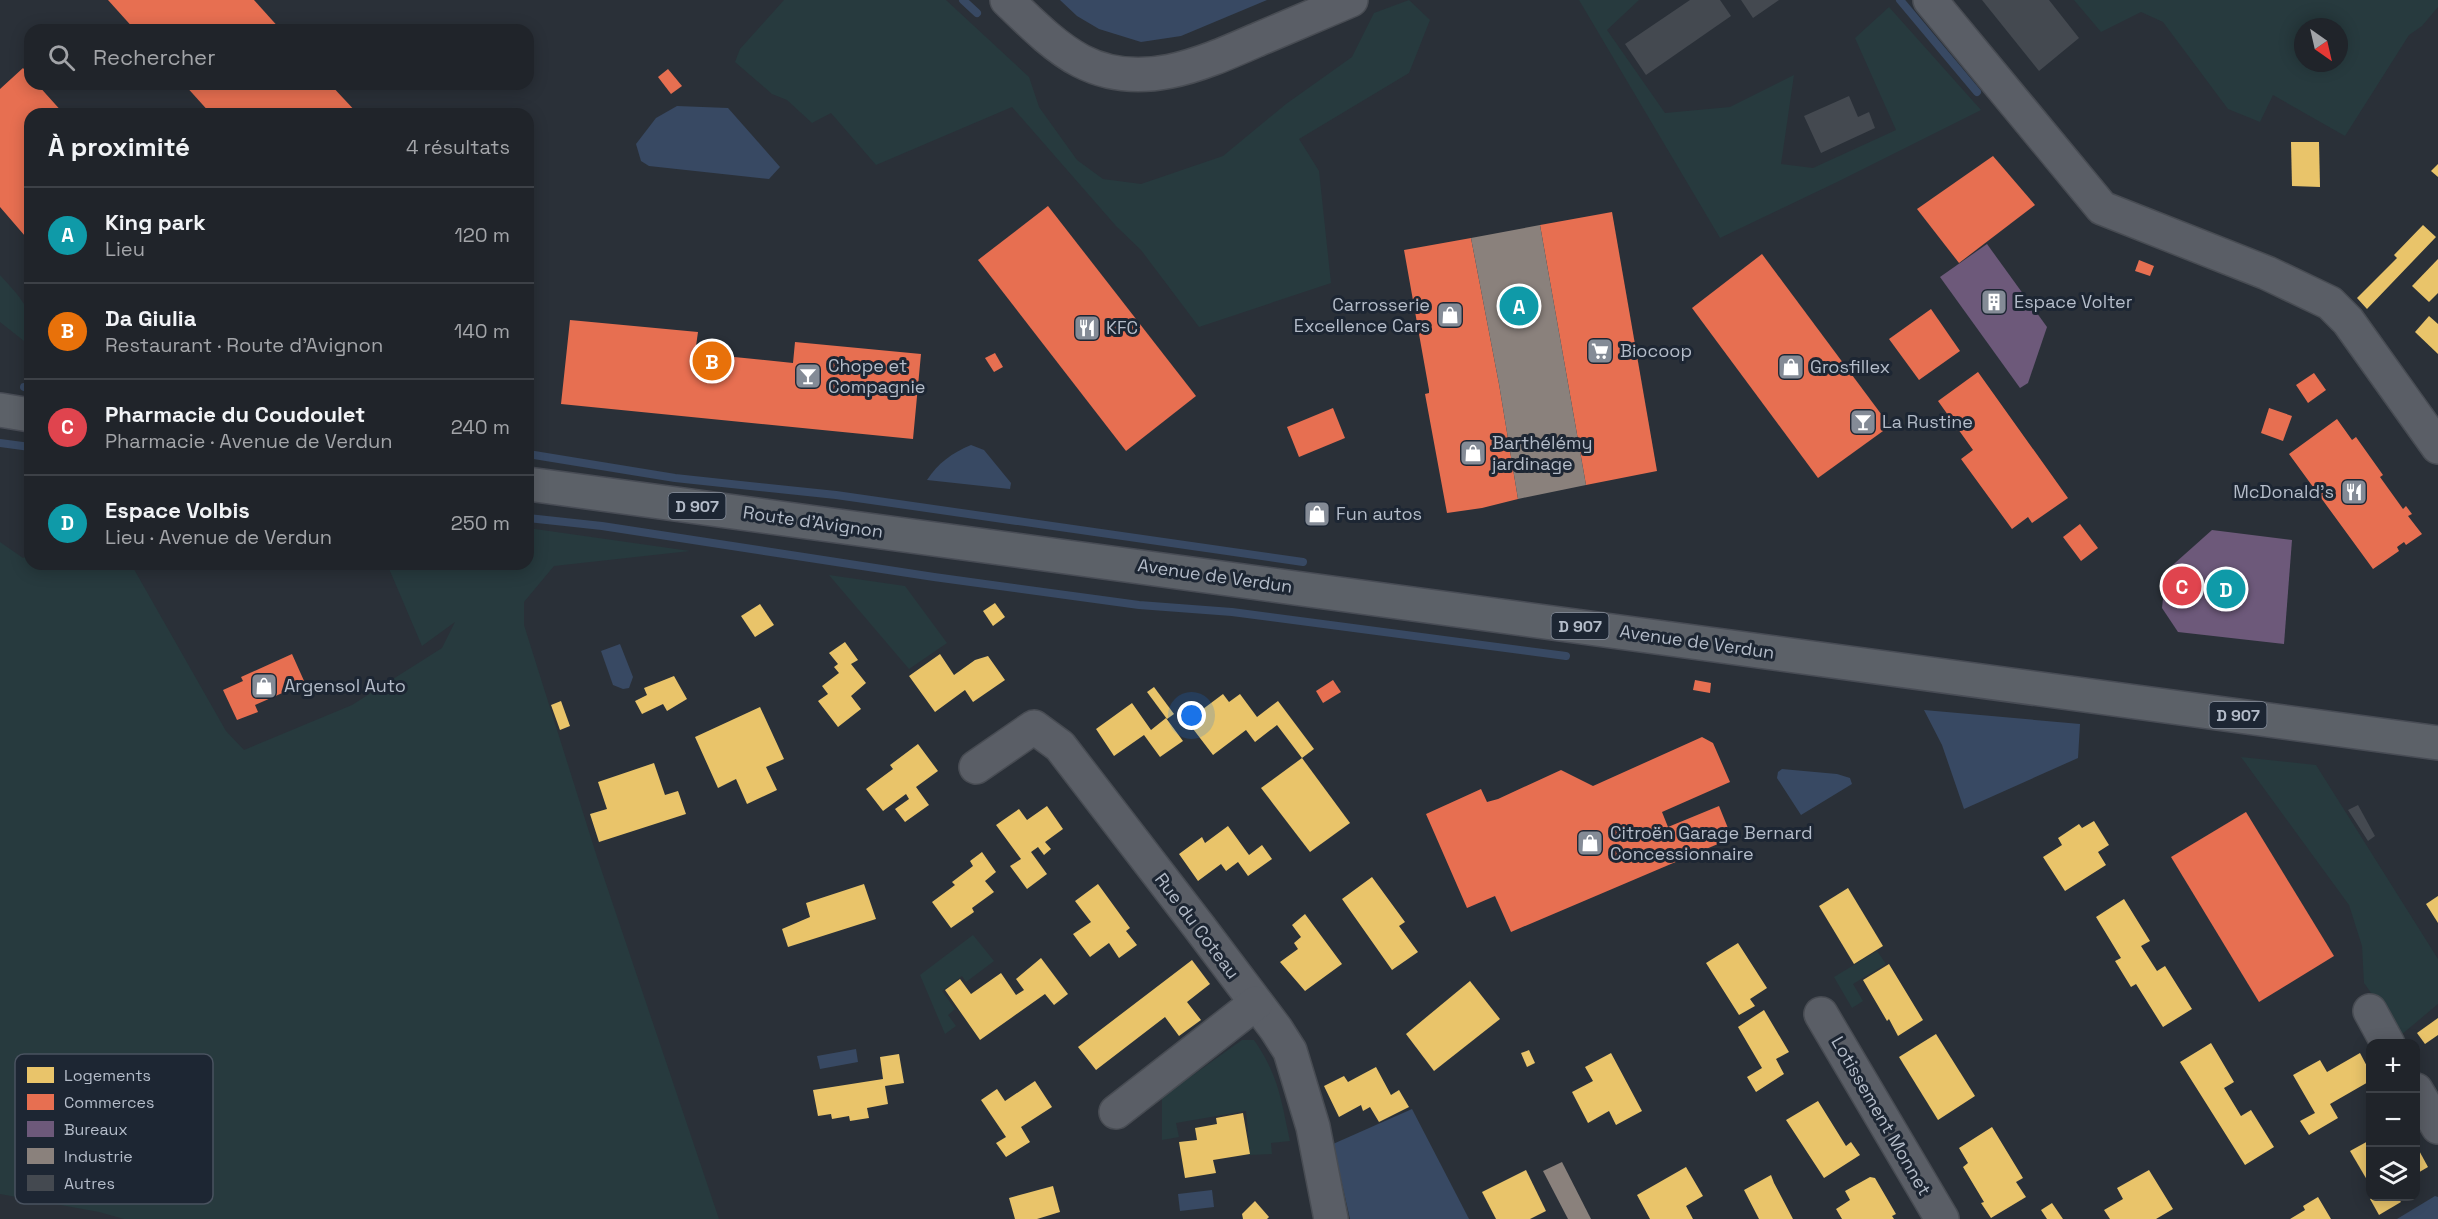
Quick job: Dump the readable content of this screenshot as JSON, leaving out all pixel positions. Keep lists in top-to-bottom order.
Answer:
{
  "streets": {
    "main road": ["D 907", "Route d'Avignon", "Avenue de Verdun"],
    "street": ["Rue du Coteau", "Lotissement Monnet"]
  },
  "crossings": [
    ["Route d'Avignon", "Avenue de Verdun"]
  ],
  "places": {
    "building": ["Espace Volter"],
    "shop": [
      "Carrosserie Excellence Cars",
      "Grosfillex",
      "Barthélémy jardinage",
      "Fun autos",
      "Argensol Auto",
      "Citroën Garage Bernard Concessionnaire"
    ],
    "restaurant": ["KFC", "McDonald's"],
    "supermarket": ["Biocoop"],
    "bar": ["Chope et Compagnie", "La Rustine"]
  },
  "legend": [
    "Logements",
    "Commerces",
    "Bureaux",
    "Industrie",
    "Autres"
  ],
  "north": "bottom right",
  "page": {
    "search": "Rechercher",
    "heading": ["À proximité", "4 résultats"],
    "list": [
      {
        "mark": "A",
        "name": "King park",
        "note": "Lieu",
        "value": "120 m"
      },
      {
        "mark": "B",
        "name": "Da Giulia",
        "note": "Restaurant · Route d'Avignon",
        "value": "140 m"
      },
      {
        "mark": "C",
        "name": "Pharmacie du Coudoulet",
        "note": "Pharmacie · Avenue de Verdun",
        "value": "240 m"
      },
      {
        "mark": "D",
        "name": "Espace Volbis",
        "note": "Lieu · Avenue de Verdun",
        "value": "250 m"
      }
    ],
    "pins": [
      "A",
      "B",
      "C",
      "D"
    ],
    "map_buttons": ["+", "−"]
  }
}
